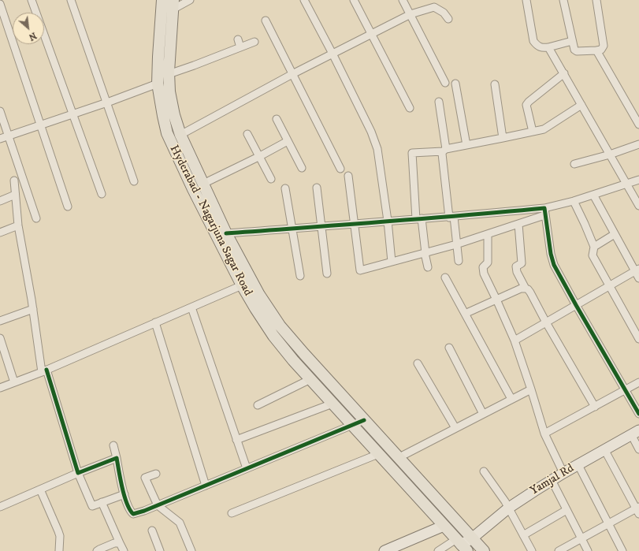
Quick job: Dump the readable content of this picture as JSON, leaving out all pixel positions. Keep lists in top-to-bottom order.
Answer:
{
  "streets": {
    "main road": ["Hyderabad - Nagarjuna Sagar Road", "Yamjal Rd"]
  },
  "crossings": [
    ["Hyderabad - Nagarjuna Sagar Road", "Yamjal Rd"]
  ],
  "north": "bottom right"
}
